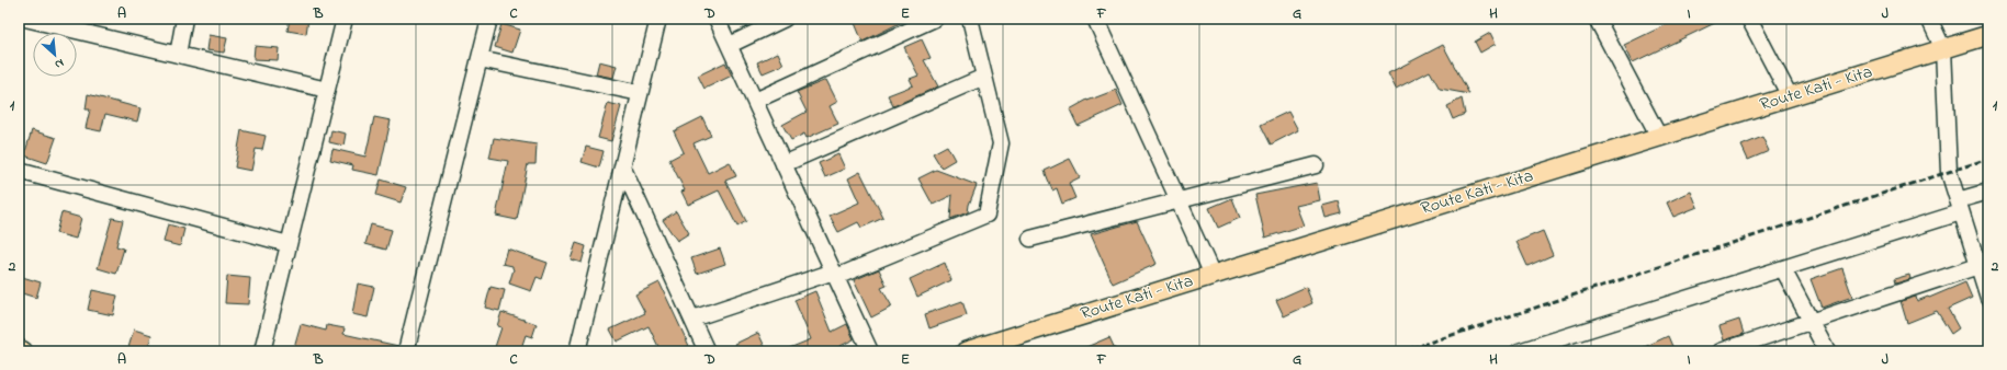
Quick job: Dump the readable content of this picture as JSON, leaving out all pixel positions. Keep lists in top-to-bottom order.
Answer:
{
  "streets": {
    "main road": ["Route Kati - Kita"]
  },
  "north": "bottom right",
  "grid": {
    "columns": [
      "A",
      "B",
      "C",
      "D",
      "E",
      "F",
      "G",
      "H",
      "I",
      "J"
    ],
    "rows": ["1", "2"]
  }
}
